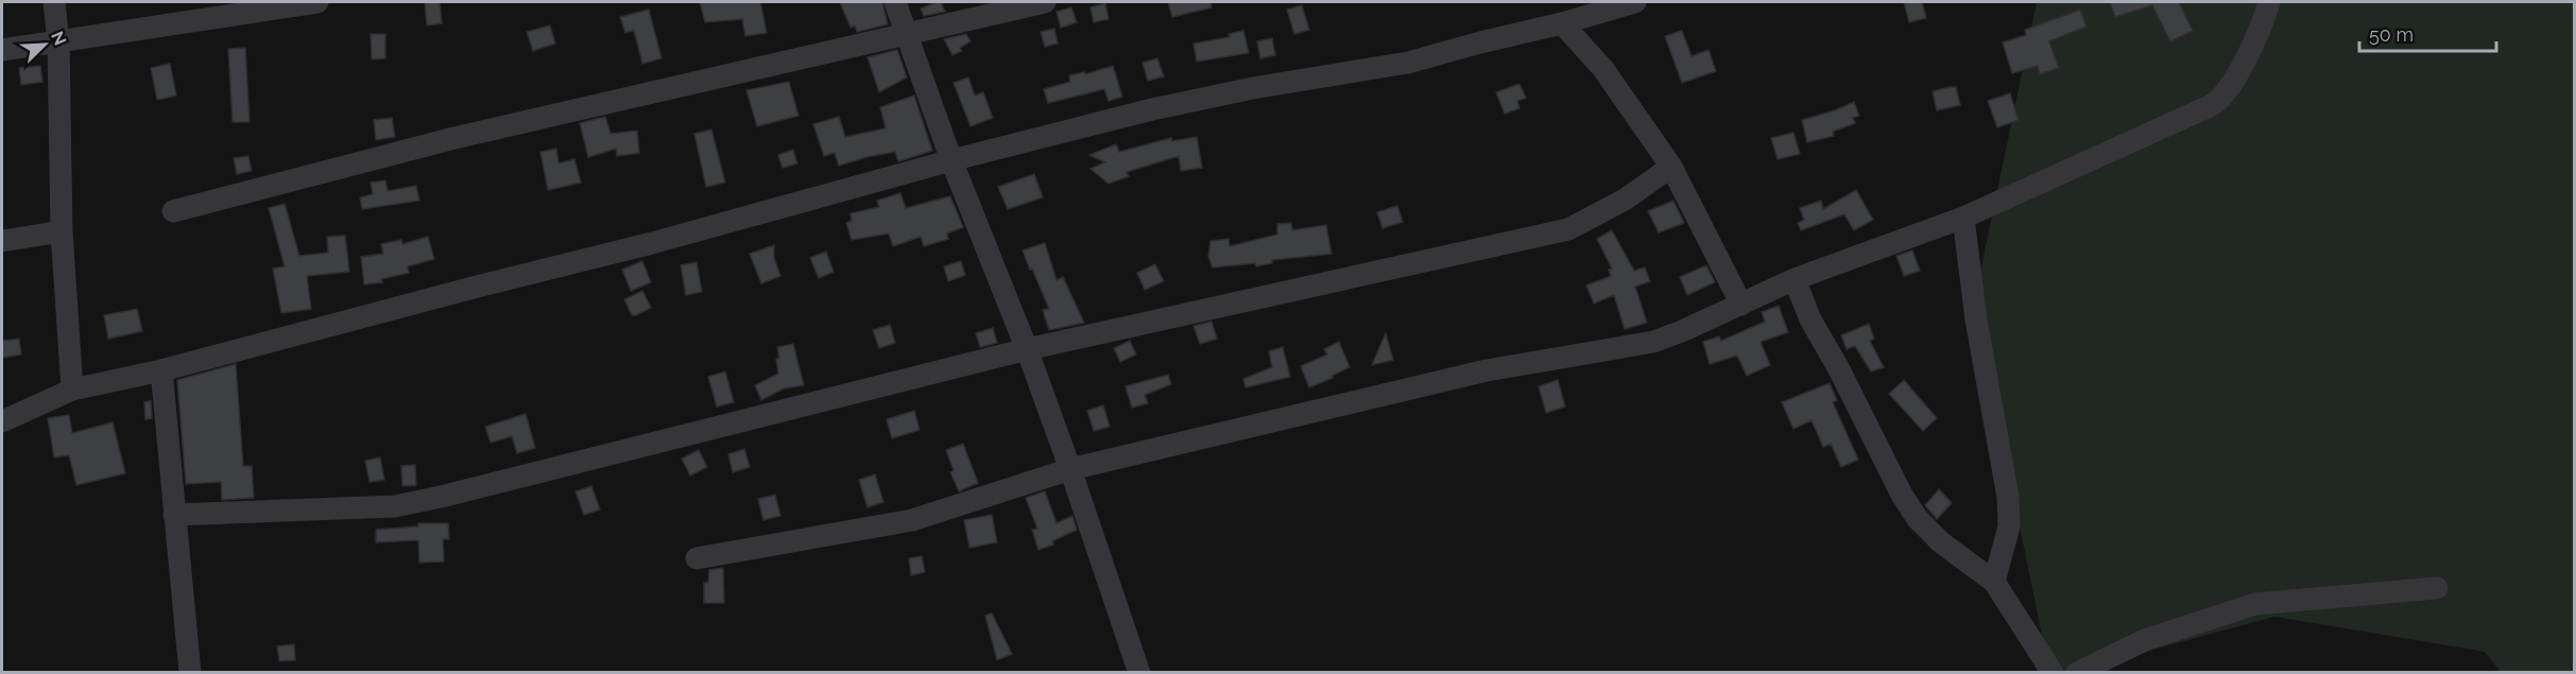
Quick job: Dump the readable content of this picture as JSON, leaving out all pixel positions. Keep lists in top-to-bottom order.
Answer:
{
  "scale_bar": "50 m",
  "north": "top right"
}
